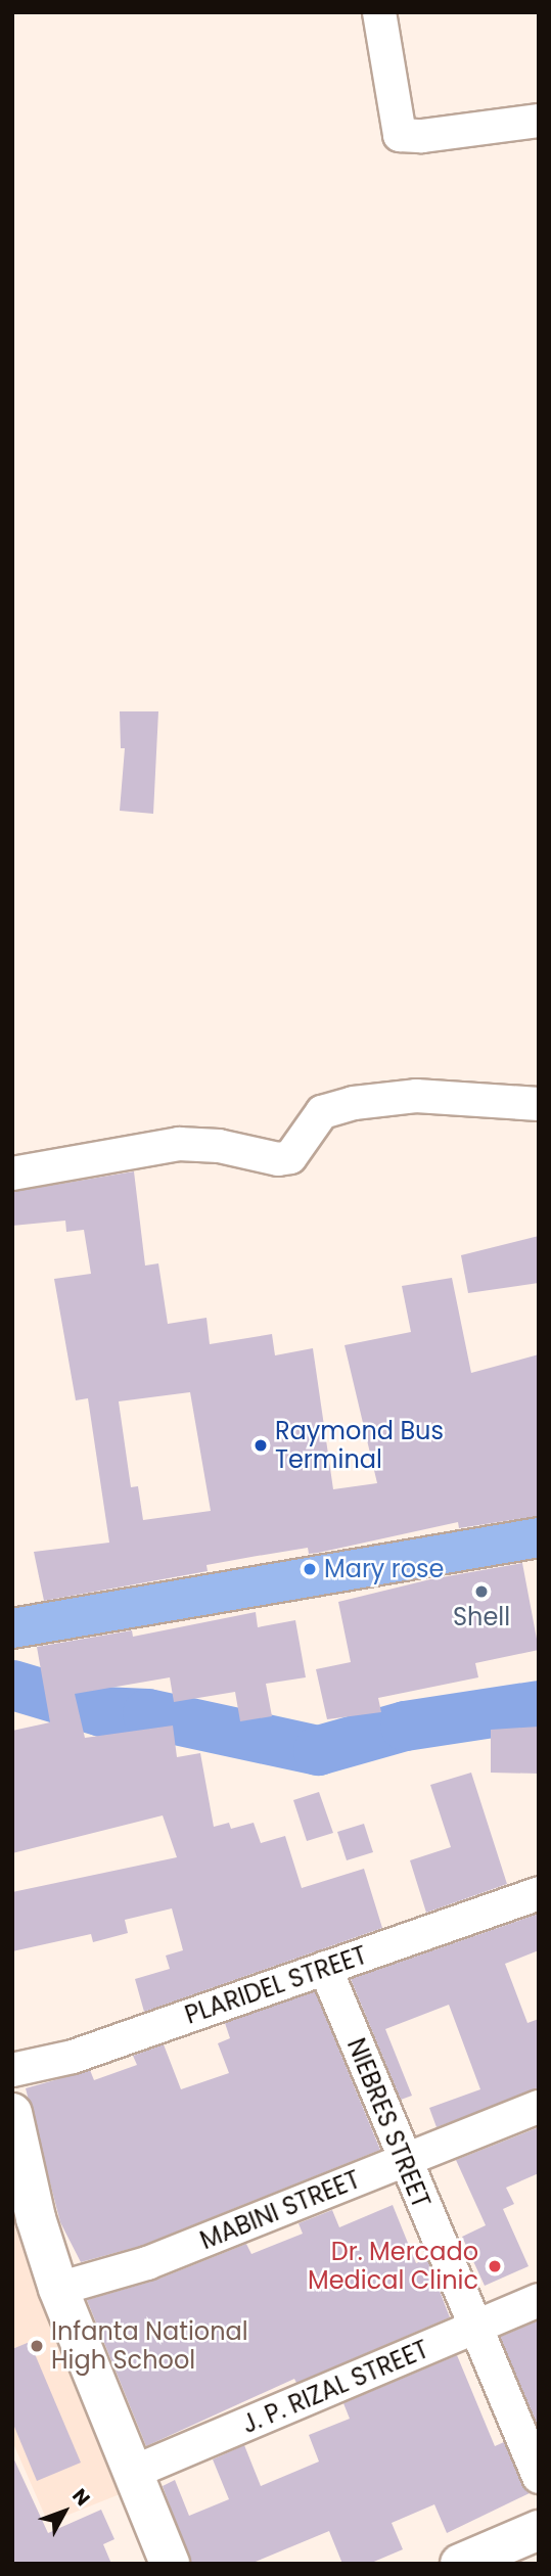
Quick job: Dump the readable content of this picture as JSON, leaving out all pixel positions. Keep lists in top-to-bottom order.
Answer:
{
  "streets": {
    "street": [
      "PLARIDEL STREET",
      "NIEBRES STREET",
      "MABINI STREET",
      "J. P. RIZAL STREET"
    ]
  },
  "crossings": [
    ["PLARIDEL STREET", "NIEBRES STREET"],
    ["NIEBRES STREET", "MABINI STREET"],
    ["NIEBRES STREET", "J. P. RIZAL STREET"]
  ],
  "places": [
    "Raymond Bus Terminal",
    "Mary rose",
    "Shell",
    "Dr. Mercado Medical Clinic",
    "Infanta National High School"
  ],
  "north": "top right"
}
